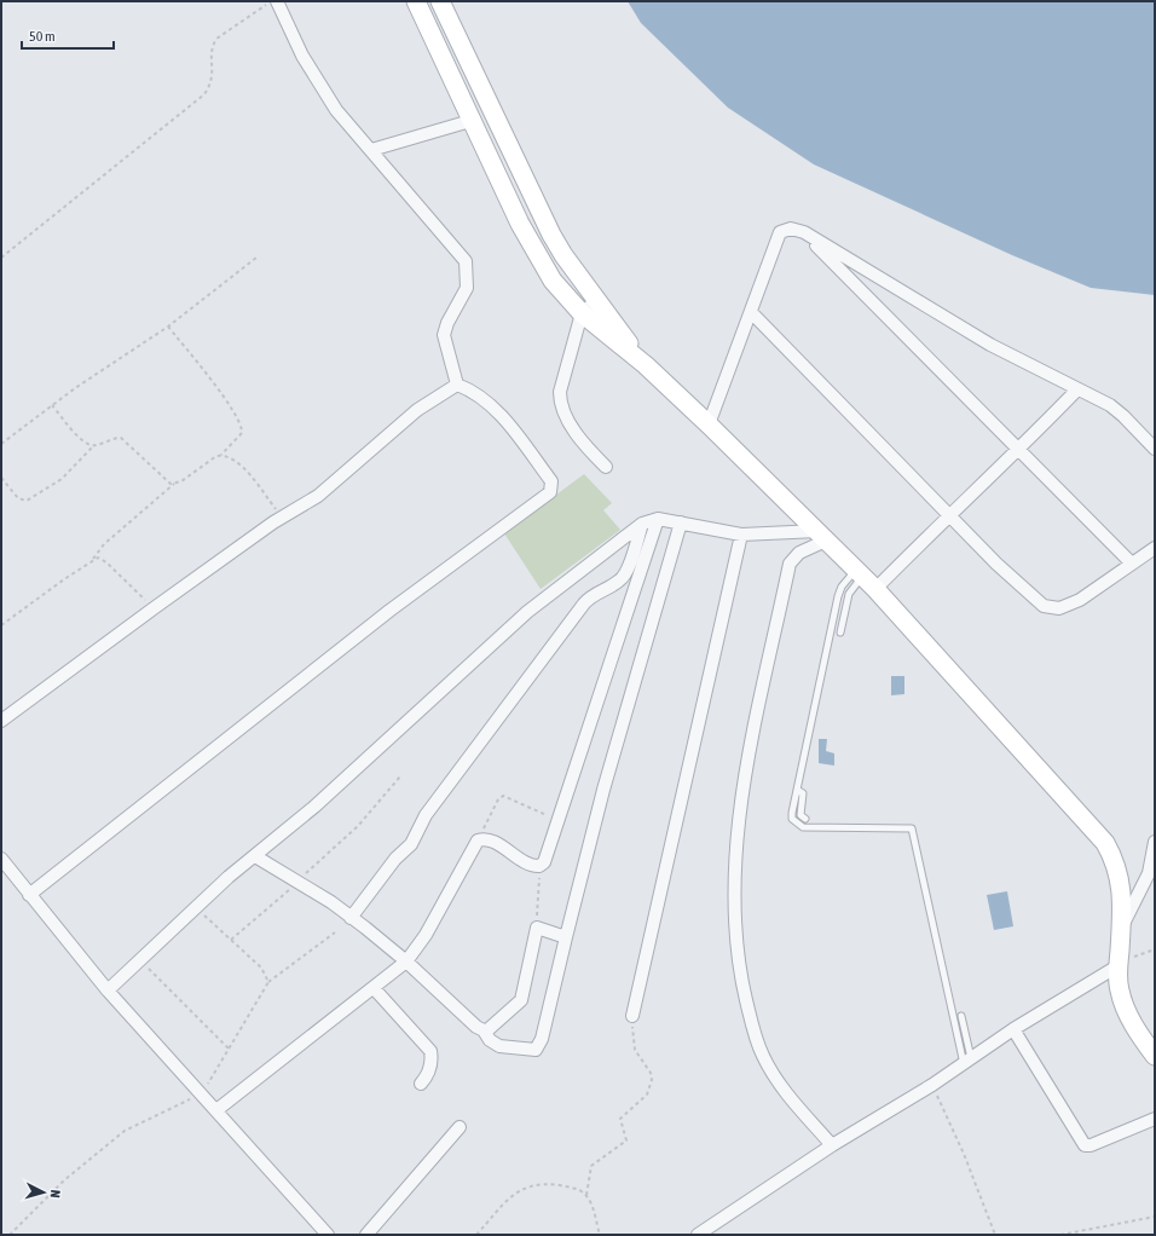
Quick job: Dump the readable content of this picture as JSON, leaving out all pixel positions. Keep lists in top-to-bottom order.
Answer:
{
  "scale_bar": "50 m",
  "north": "right"
}
